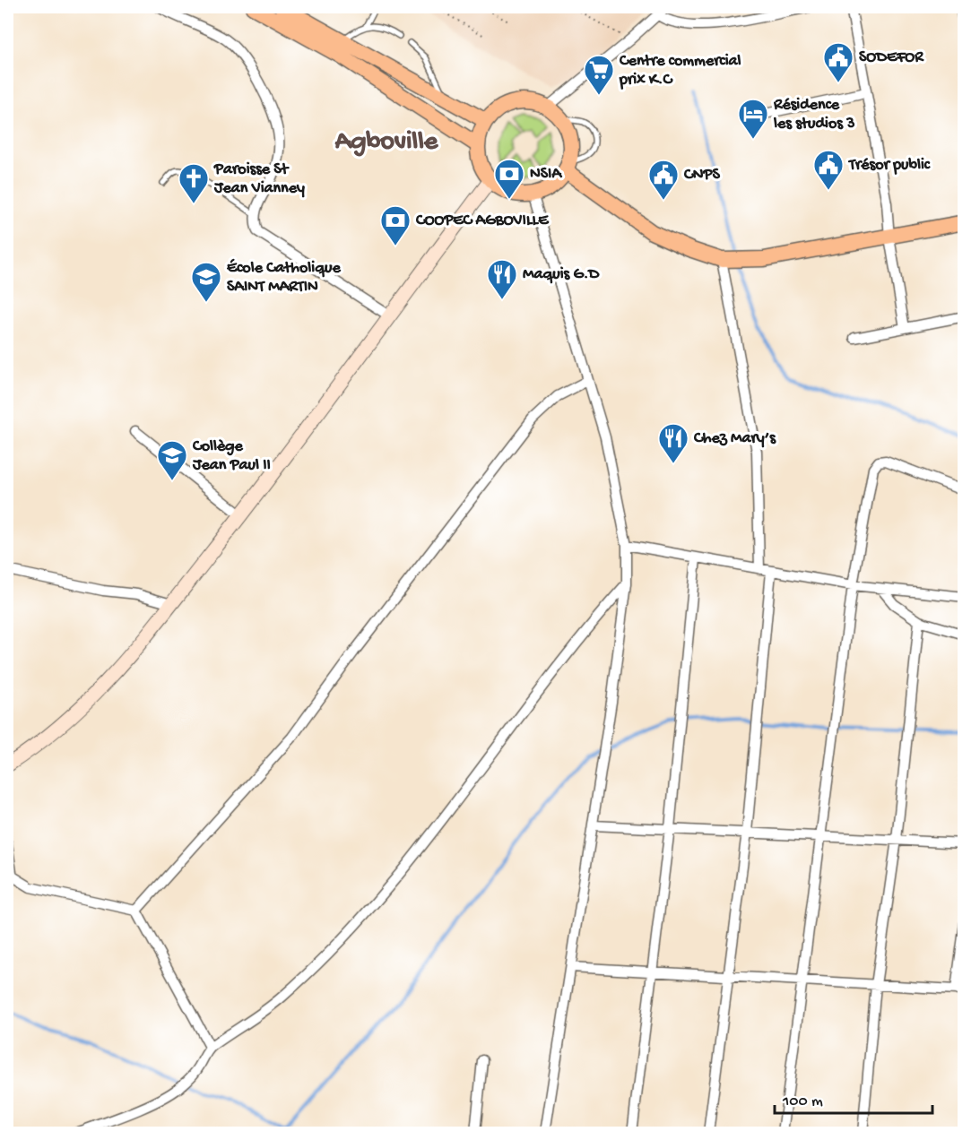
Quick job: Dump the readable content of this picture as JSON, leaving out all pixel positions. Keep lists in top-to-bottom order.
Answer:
{
  "districts": ["Agboville"],
  "places": {
    "public building": ["SODEFOR", "Trésor public", "CNPS"],
    "supermarket": ["Centre commercial prix K.C"],
    "hotel": ["Résidence les studios 3"],
    "bank": ["NSIA", "COOPEC AGBOVILLE"],
    "church": ["Paroisse St Jean Vianney"],
    "restaurant": ["Maquis G.D", "Chez Mary’s"],
    "school or university": ["École Catholique SAINT MARTIN", "Collège Jean Paul II"]
  },
  "scale_bar": "100 m"
}
